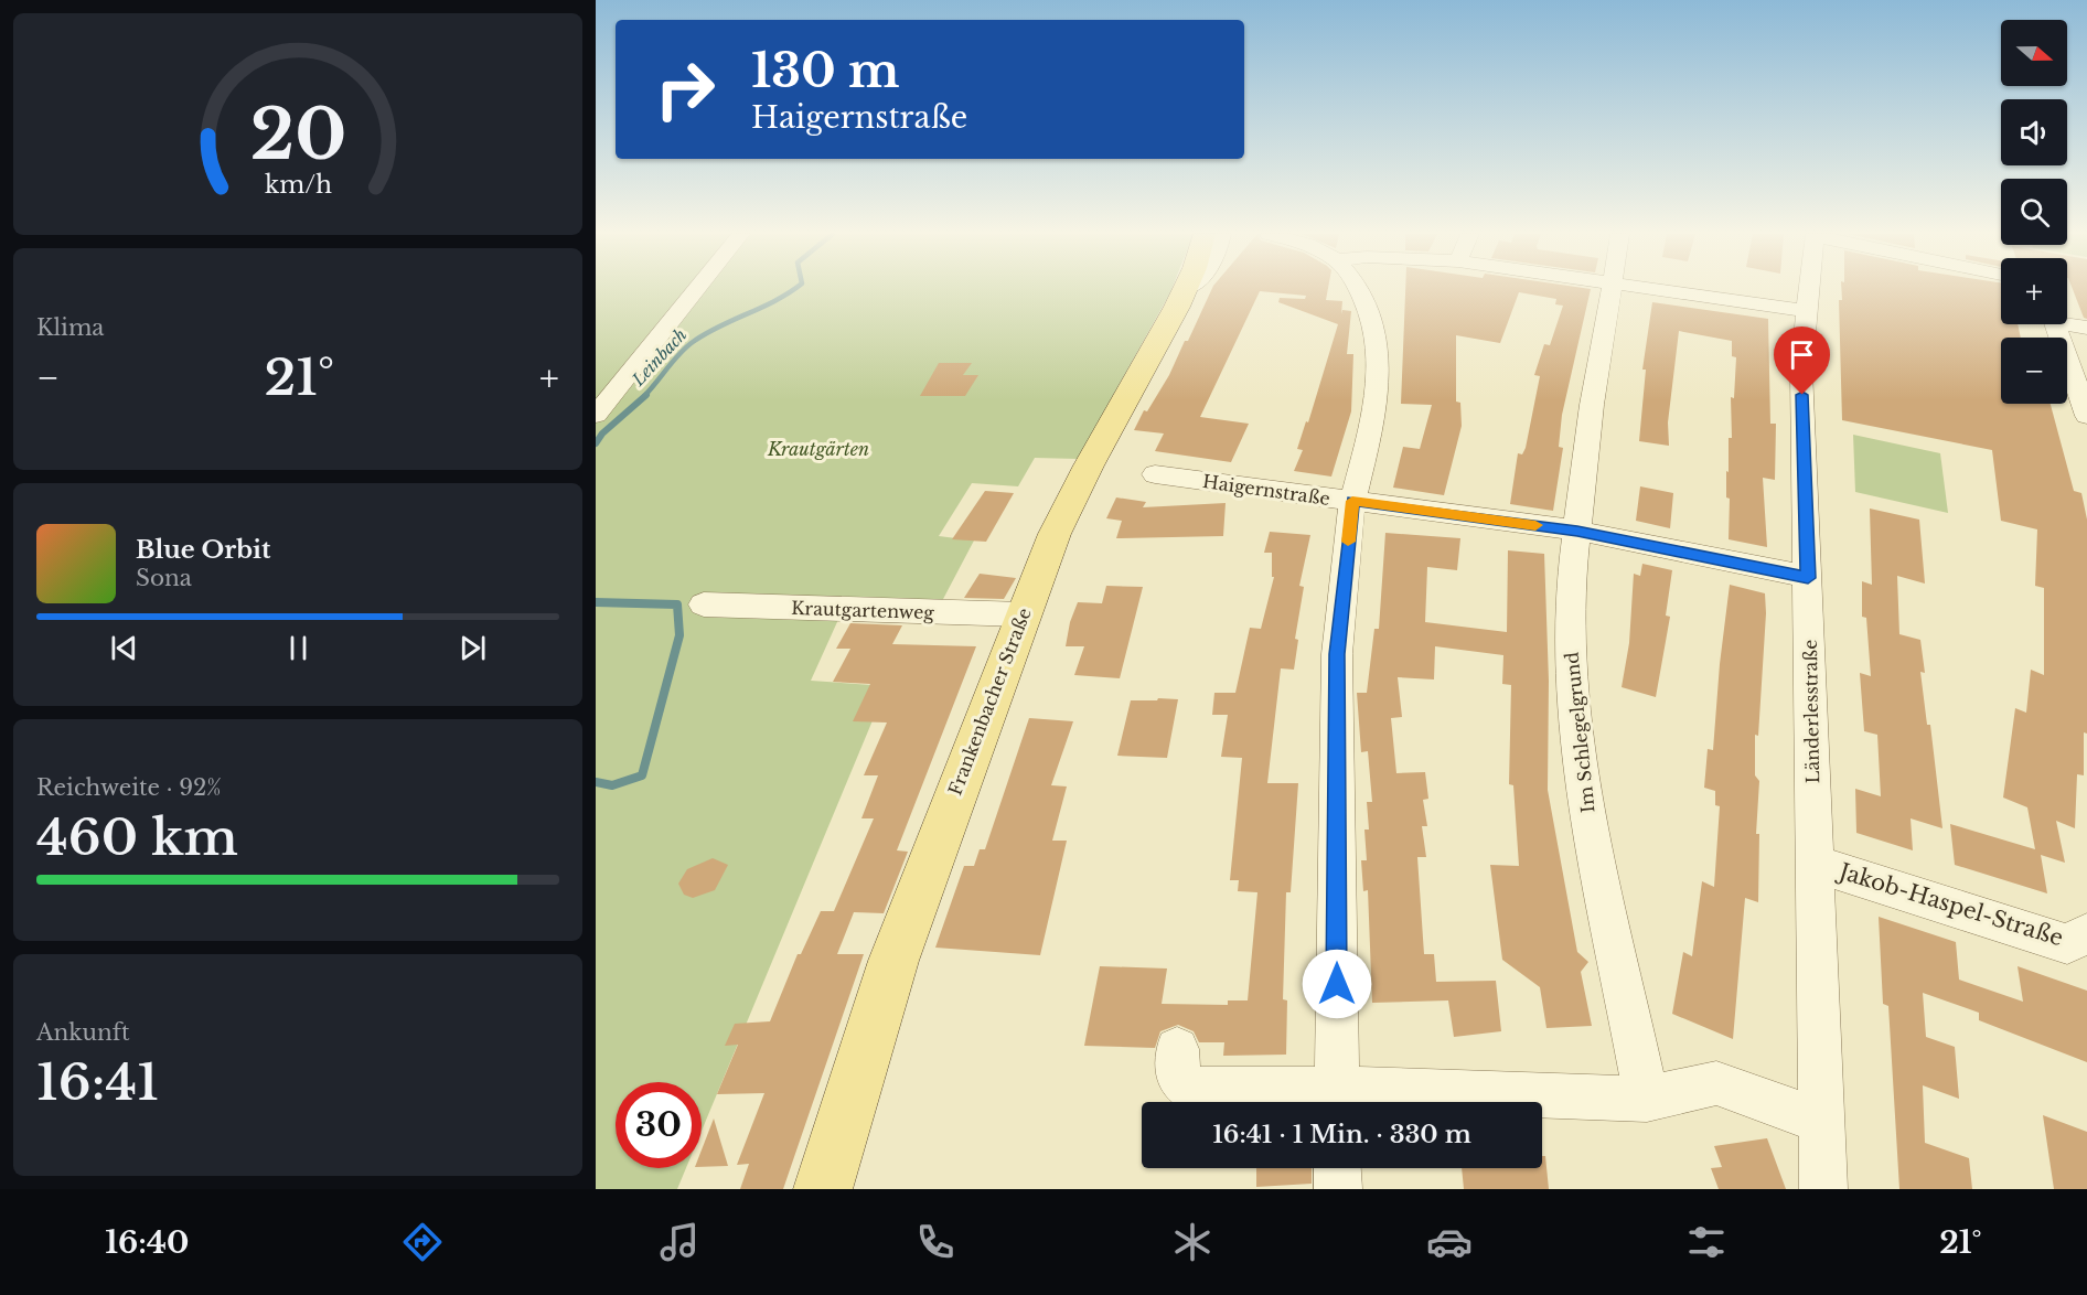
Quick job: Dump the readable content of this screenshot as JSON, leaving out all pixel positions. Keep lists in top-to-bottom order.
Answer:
{
  "streets": {
    "main road": ["Frankenbacher Straße"],
    "street": [
      "Haigernstraße",
      "Krautgartenweg",
      "Länderlesstraße",
      "Im Schlegelgrund",
      "Jakob-Haspel-Straße"
    ]
  },
  "crossings": [
    ["Haigernstraße", "Länderlesstraße"],
    ["Haigernstraße", "Im Schlegelgrund"],
    ["Krautgartenweg", "Frankenbacher Straße"],
    ["Länderlesstraße", "Jakob-Haspel-Straße"]
  ],
  "water": ["Leinbach"],
  "parks": ["Krautgärten"],
  "north": "right",
  "page": {
    "map_buttons": ["+", "−"],
    "turn": ["130 m", "Haigernstraße"],
    "tile": [
      "Klima",
      ["Reichweite · 92%", "460 km"],
      ["Ankunft", "16:41"]
    ],
    "heat": ["−", "21°", "+"],
    "song": ["Blue Orbit", "Sona"],
    "limit": "30",
    "trip": "16:41 · 1 Min. · 330 m",
    "tabs": ["16:40", "21°"],
    "gauge": ["20", "km/h"]
  }
}
